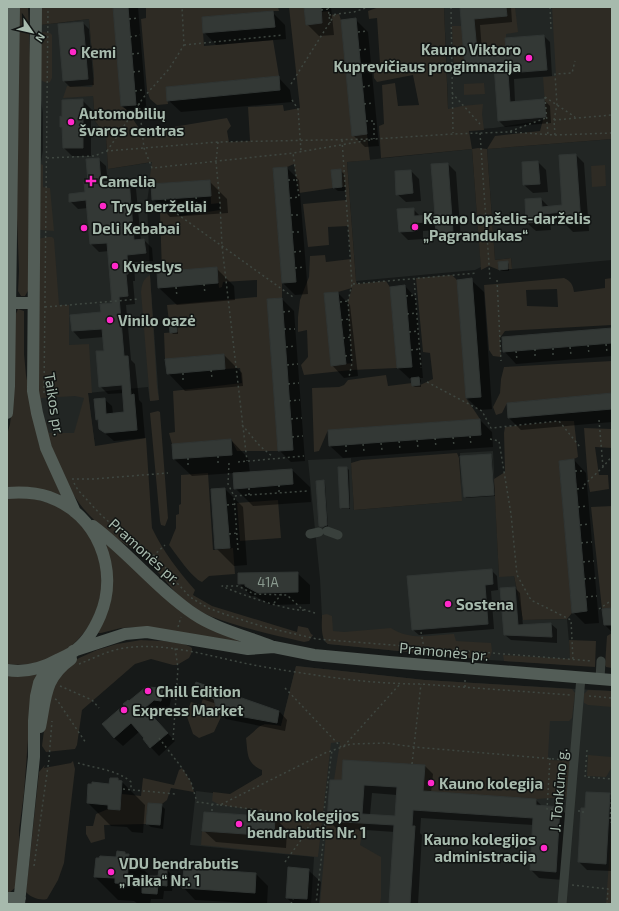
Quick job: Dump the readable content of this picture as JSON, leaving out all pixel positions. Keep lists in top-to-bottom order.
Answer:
{
  "streets": {
    "main road": ["Taikos pr.", "Pramonės pr."],
    "street": ["J. Tonkūno g."]
  },
  "crossings": [
    ["Taikos pr.", "Pramonės pr."],
    ["Pramonės pr.", "J. Tonkūno g."]
  ],
  "places": {
    "other": [
      "Kemi",
      "Kauno Viktoro Kuprevičiaus progimnazija",
      "Automobilių švaros centras",
      "Trys berželiai",
      "Kauno lopšelis-darželis „Pagrandukas“",
      "Deli Kebabai",
      "Kvieslys",
      "Vinilo oazė",
      "Sostena",
      "Chill Edition",
      "Express Market",
      "Kauno kolegija",
      "Kauno kolegijos bendrabutis Nr. 1",
      "Kauno kolegijos administracija",
      "VDU bendrabutis „Taika“ Nr. 1"
    ],
    "health": ["Camelia"]
  },
  "house_numbers": ["41A"],
  "north": "bottom right"
}
